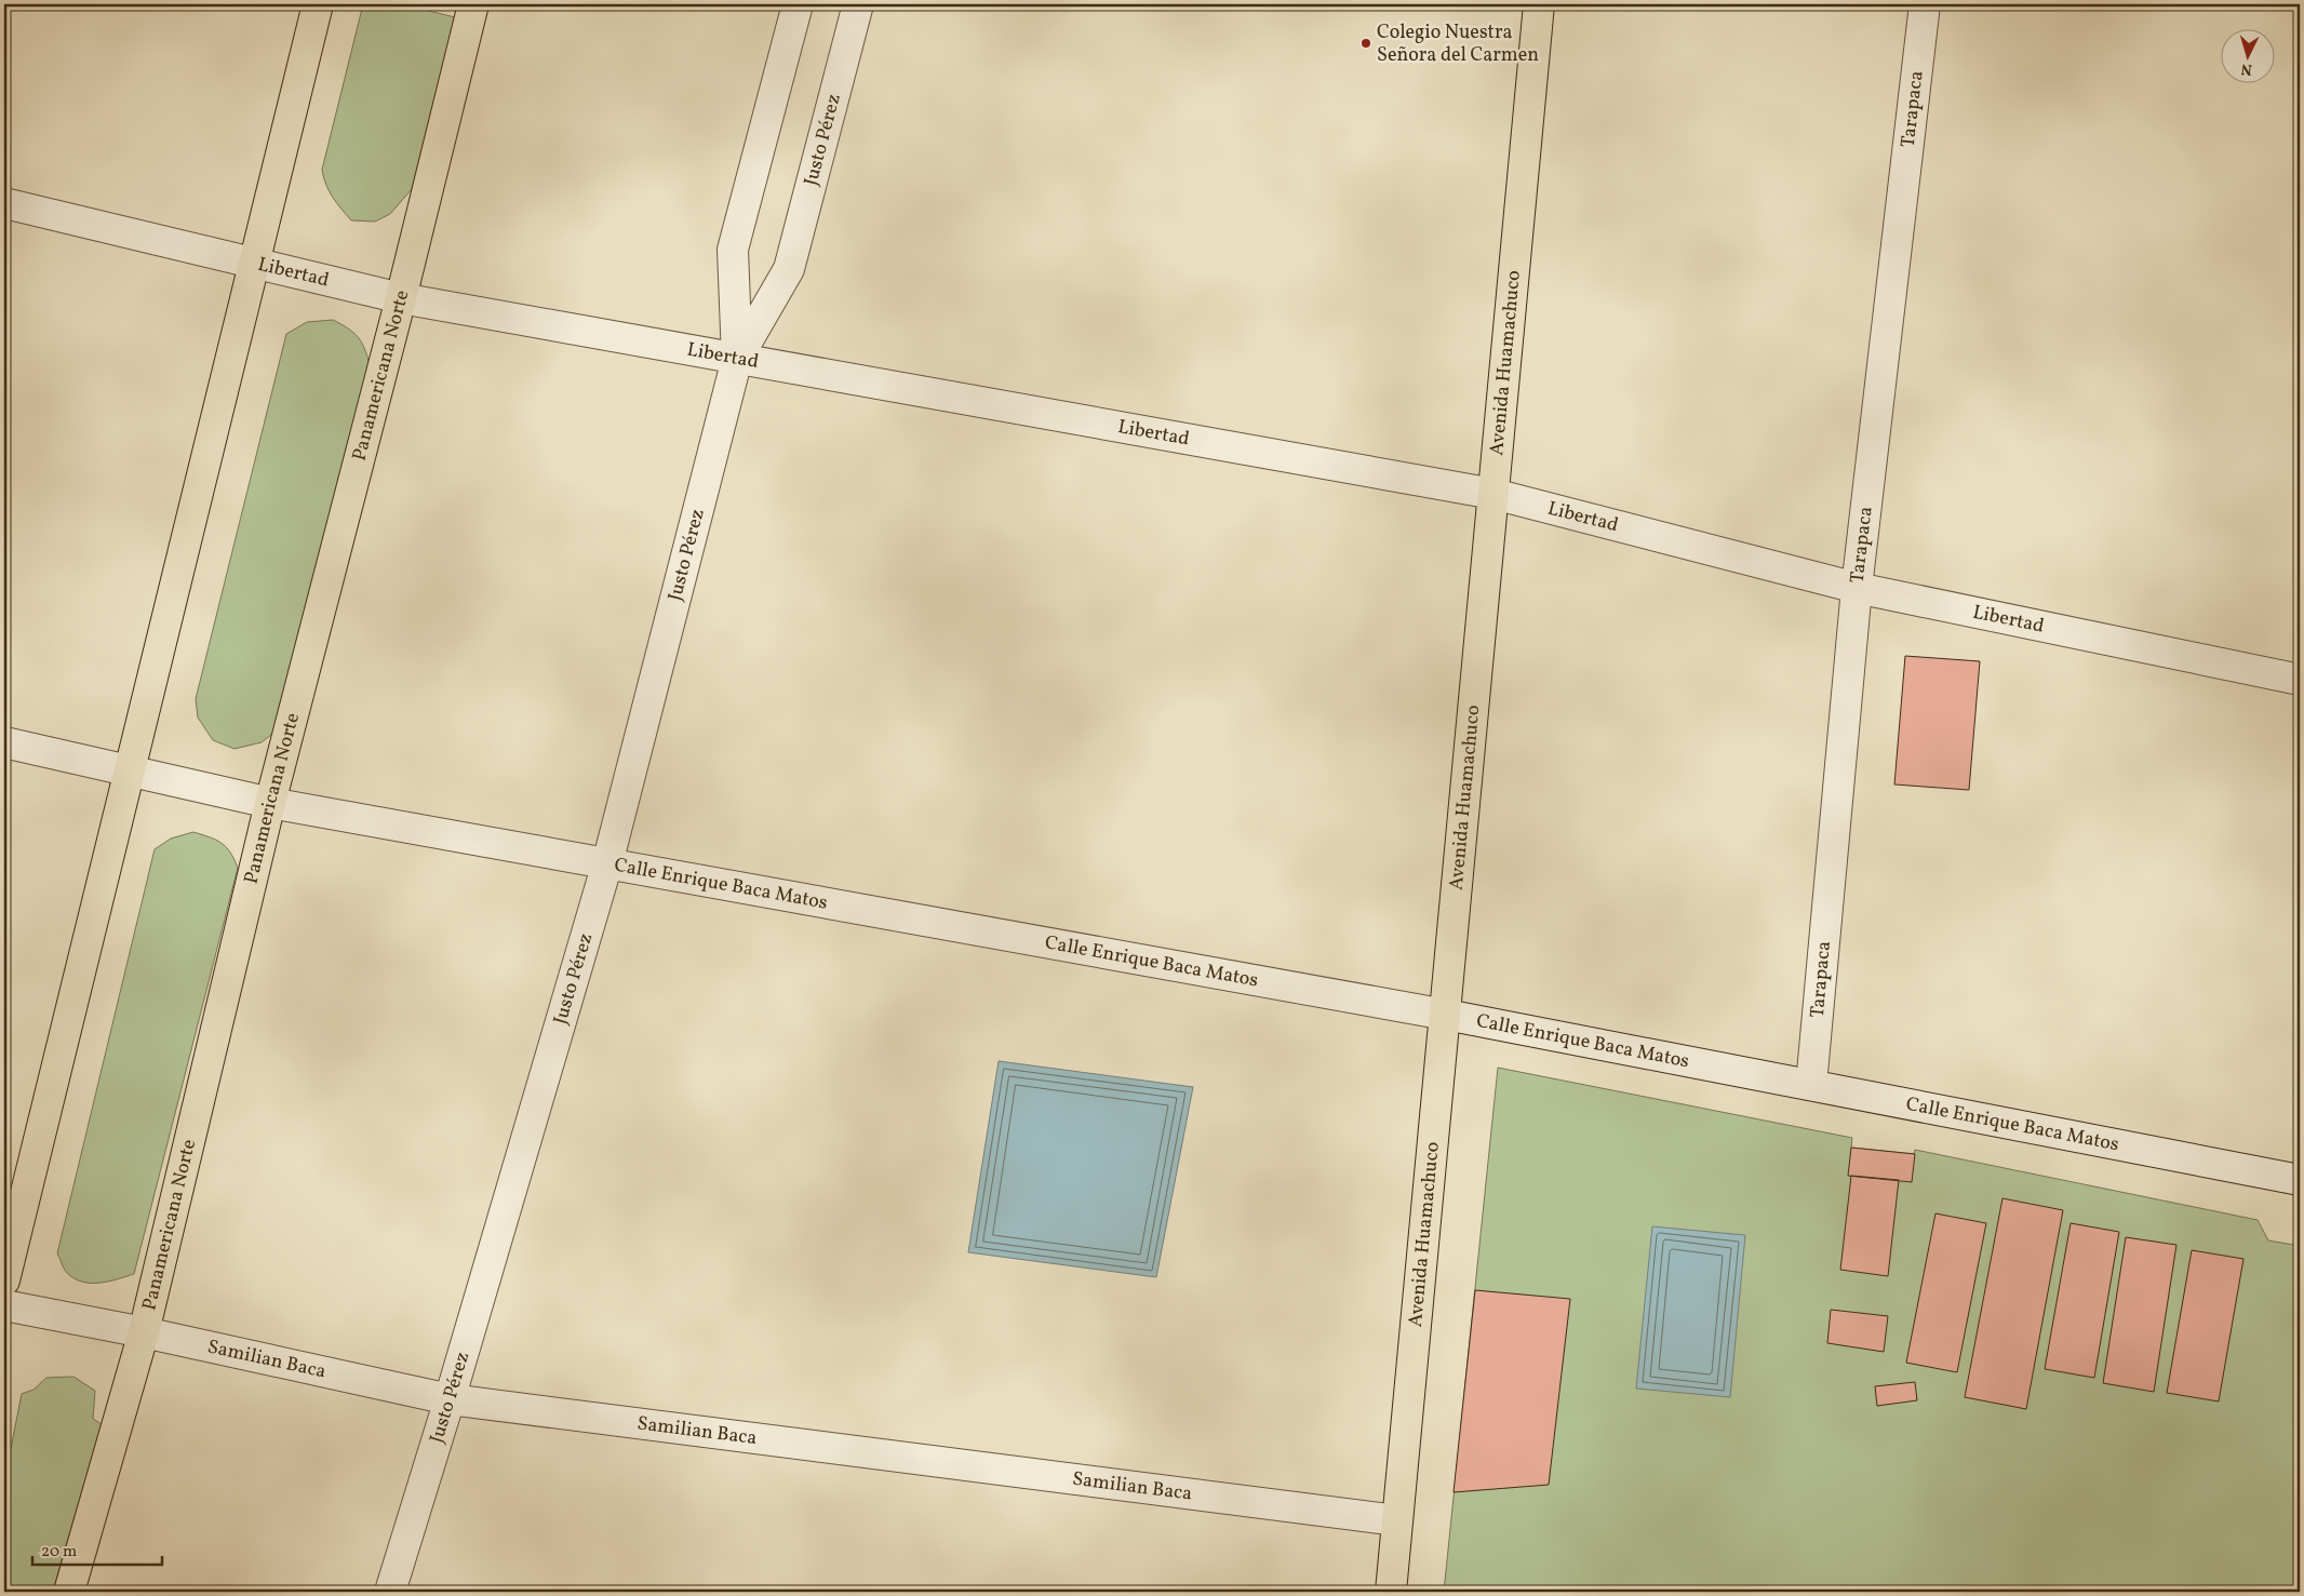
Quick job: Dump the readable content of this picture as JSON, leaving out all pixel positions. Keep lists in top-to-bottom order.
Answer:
{
  "streets": {
    "main road": ["Avenida Huamachuco", "Panamericana Norte"],
    "street": [
      "Tarapaca",
      "Justo Pérez",
      "Libertad",
      "Calle Enrique Baca Matos",
      "Samilian Baca"
    ]
  },
  "crossings": [
    ["Tarapaca", "Libertad"],
    ["Tarapaca", "Calle Enrique Baca Matos"],
    ["Justo Pérez", "Libertad"],
    ["Justo Pérez", "Calle Enrique Baca Matos"],
    ["Justo Pérez", "Samilian Baca"],
    ["Libertad", "Avenida Huamachuco"],
    ["Libertad", "Panamericana Norte"],
    ["Avenida Huamachuco", "Calle Enrique Baca Matos"],
    ["Avenida Huamachuco", "Samilian Baca"],
    ["Panamericana Norte", "Calle Enrique Baca Matos"],
    ["Panamericana Norte", "Samilian Baca"]
  ],
  "places": ["Colegio Nuestra Señora del Carmen"],
  "scale_bar": "20 m",
  "north": "bottom"
}
